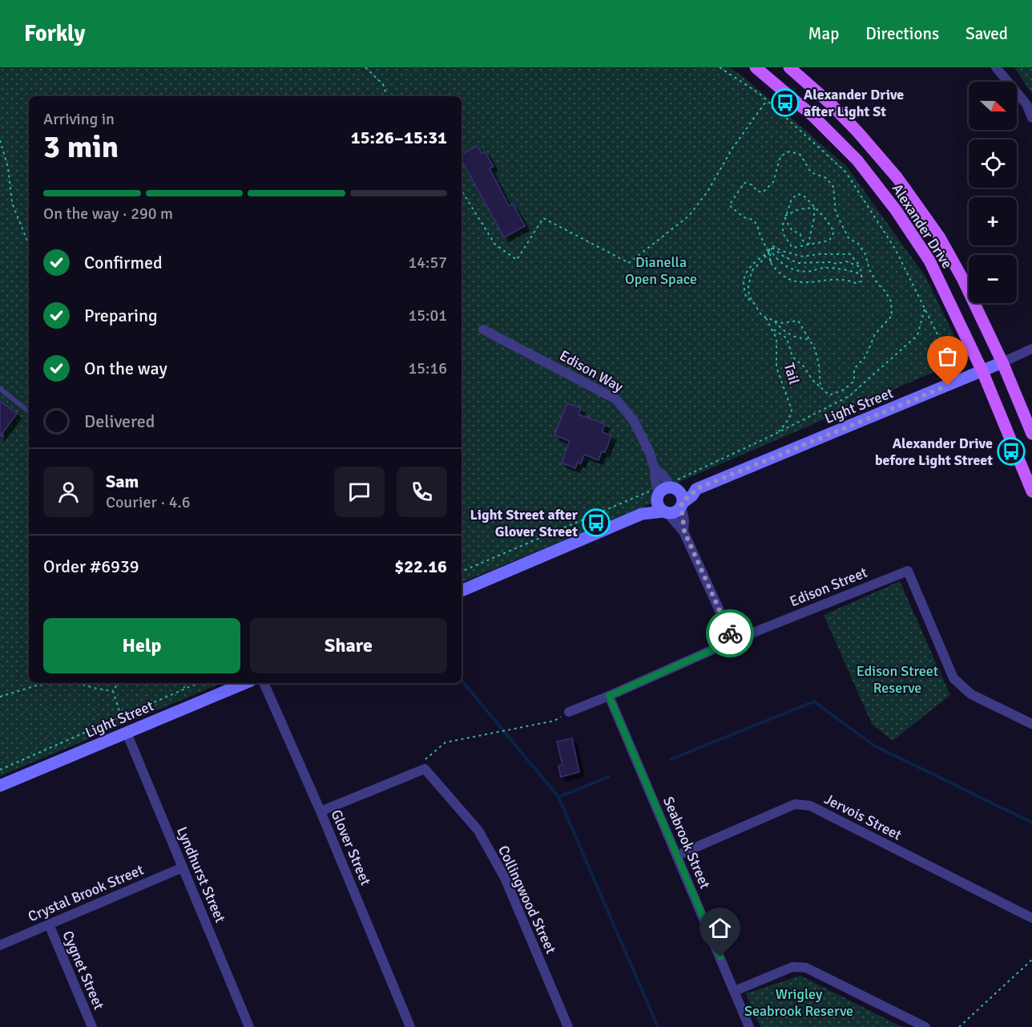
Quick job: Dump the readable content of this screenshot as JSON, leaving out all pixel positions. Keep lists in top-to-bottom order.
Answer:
{
  "streets": {
    "main road": ["Alexander Drive"],
    "street": [
      "Edison Way",
      "Light Street",
      "Edison Street",
      "Jervois Street",
      "Seabrook Street",
      "Glover Street",
      "Lyndhurst Street",
      "Crystal Brook Street",
      "Collingwood Street",
      "Cygnet Street"
    ],
    "path": ["Tail"]
  },
  "crossings": [
    ["Alexander Drive", "Light Street"],
    ["Edison Way", "Light Street"],
    ["Light Street", "Lyndhurst Street"],
    ["Edison Street", "Seabrook Street"],
    ["Jervois Street", "Seabrook Street"],
    ["Lyndhurst Street", "Crystal Brook Street"],
    ["Crystal Brook Street", "Cygnet Street"]
  ],
  "parks": ["Dianella Open Space", "Edison Street Reserve", "Wrigley Seabrook Reserve"],
  "places": {
    "bus stop": ["Alexander Drive after Light St", "Alexander Drive before Light Street", "Light Street after Glover Street"]
  },
  "north": "right",
  "page": {
    "header": "Forkly",
    "nav": ["Map", "Directions", "Saved"],
    "map_buttons": ["+", "−"],
    "heading": ["3 min", "Arriving in", "15:26–15:31"],
    "panel": [
      "Sam",
      "Courier · 4.6",
      "Order #6939",
      "$22.16"
    ],
    "bar": "On the way · 290 m",
    "list": [
      ["Confirmed", "14:57"],
      ["Preparing", "15:01"],
      ["On the way", "15:16"],
      "Delivered"
    ],
    "buttons": ["Help", "Share"]
  }
}
